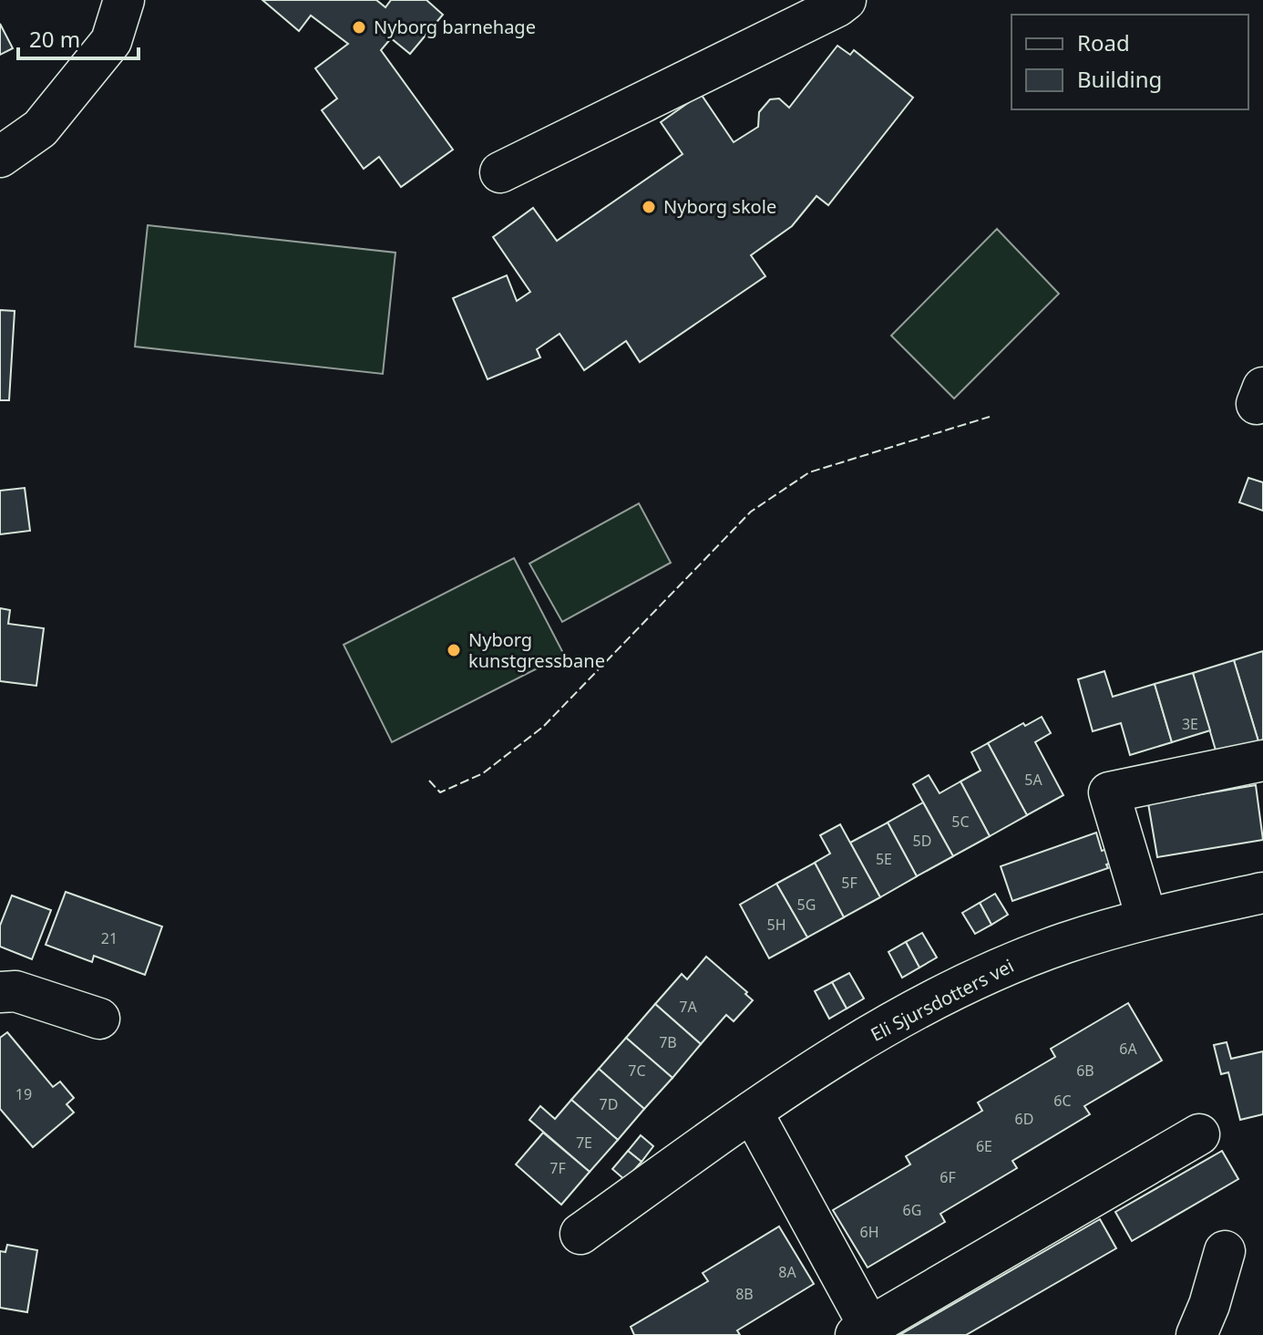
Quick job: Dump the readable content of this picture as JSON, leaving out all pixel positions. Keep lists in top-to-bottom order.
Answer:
{
  "streets": {
    "street": ["Eli Sjursdotters vei"]
  },
  "places": ["Nyborg barnehage", "Nyborg skole", "Nyborg kunstgressbane"],
  "house_numbers": [
    "3E",
    "5A",
    "5C",
    "5D",
    "5E",
    "5F",
    "5G",
    "5H",
    "21",
    "7A",
    "7B",
    "6A",
    "7C",
    "6B",
    "19",
    "6C",
    "7D",
    "6D",
    "7E",
    "6E",
    "7F",
    "6F",
    "6G",
    "6H",
    "8A",
    "8B"
  ],
  "legend": ["Road", "Building"],
  "scale_bar": "20 m"
}
